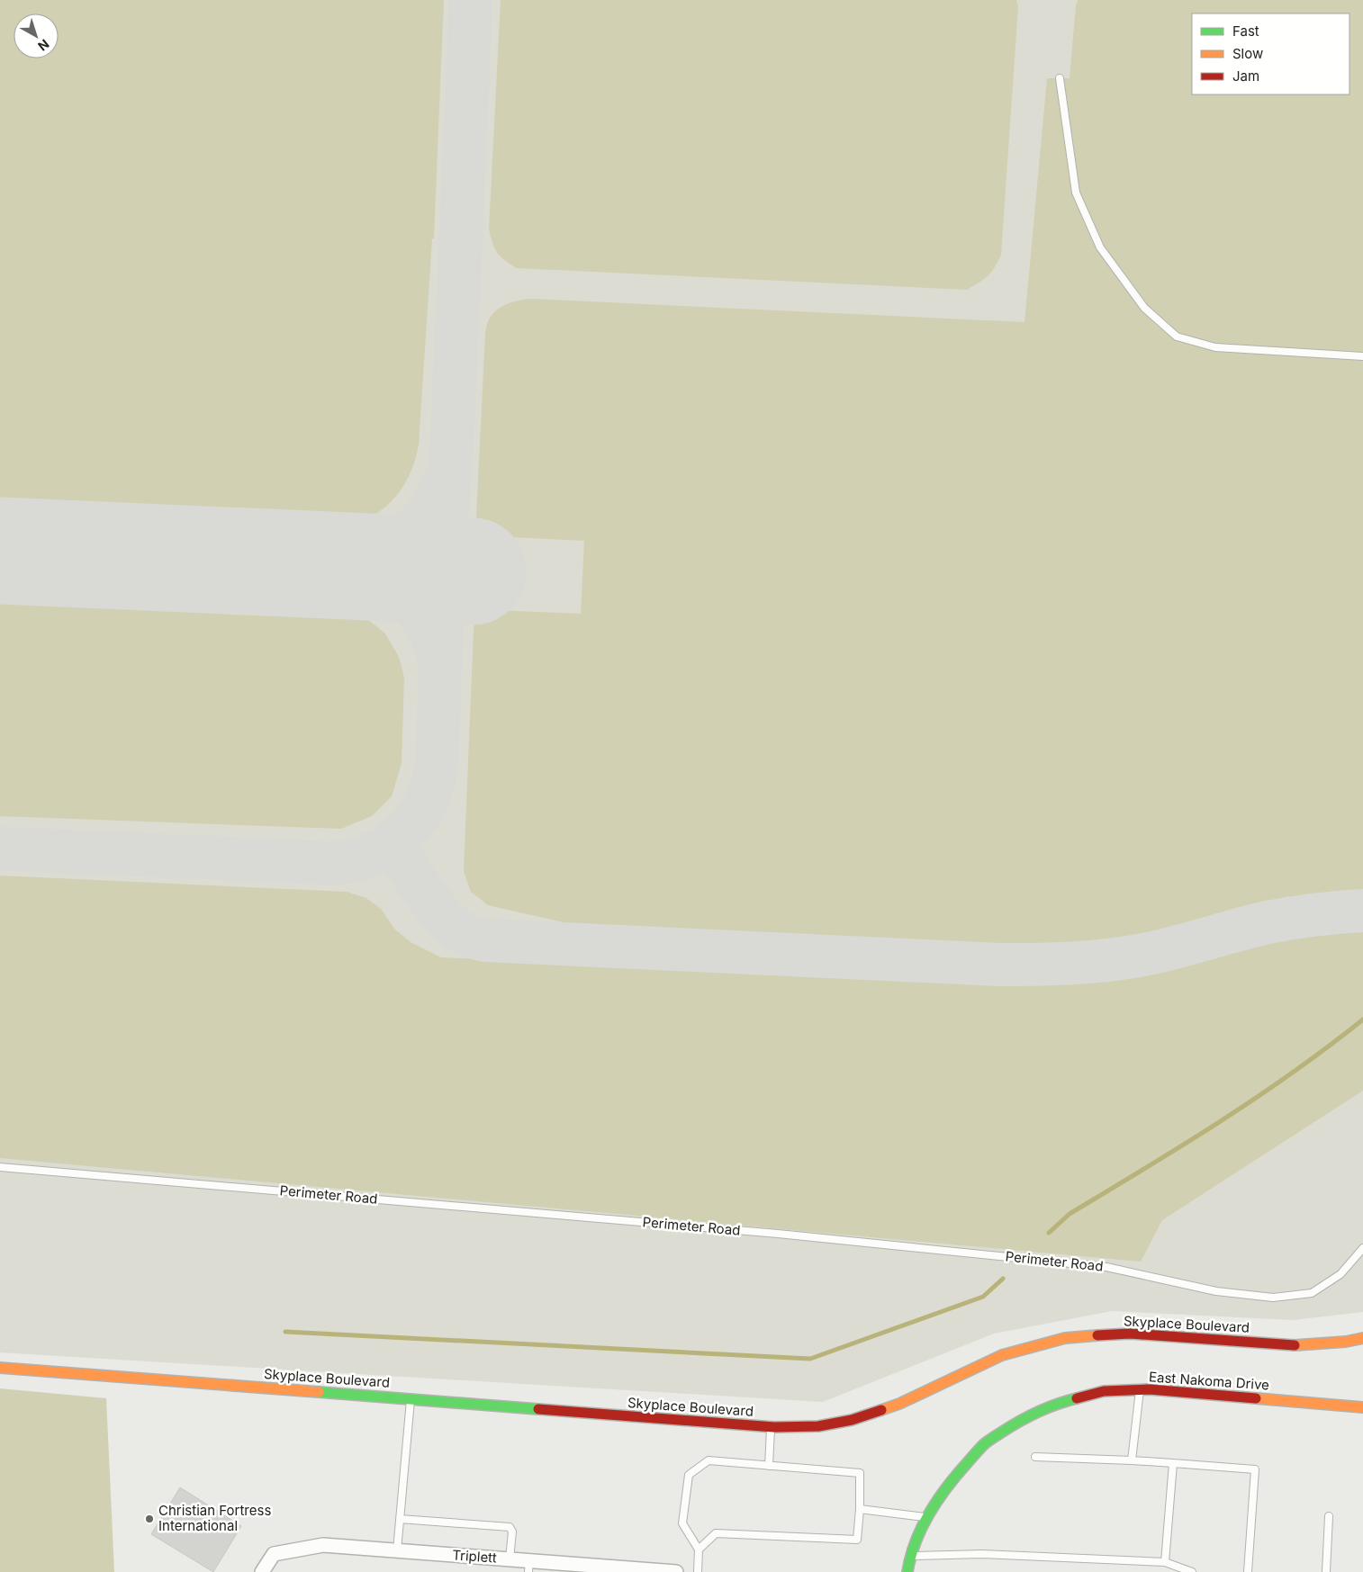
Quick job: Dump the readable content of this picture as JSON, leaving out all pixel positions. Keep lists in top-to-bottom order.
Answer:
{
  "streets": {
    "street": ["Skyplace Boulevard", "East Nakoma Drive", "Triplett"],
    "lane": ["Perimeter Road"]
  },
  "places": ["Christian Fortress International"],
  "legend": ["Fast", "Slow", "Jam"],
  "north": "bottom right"
}
